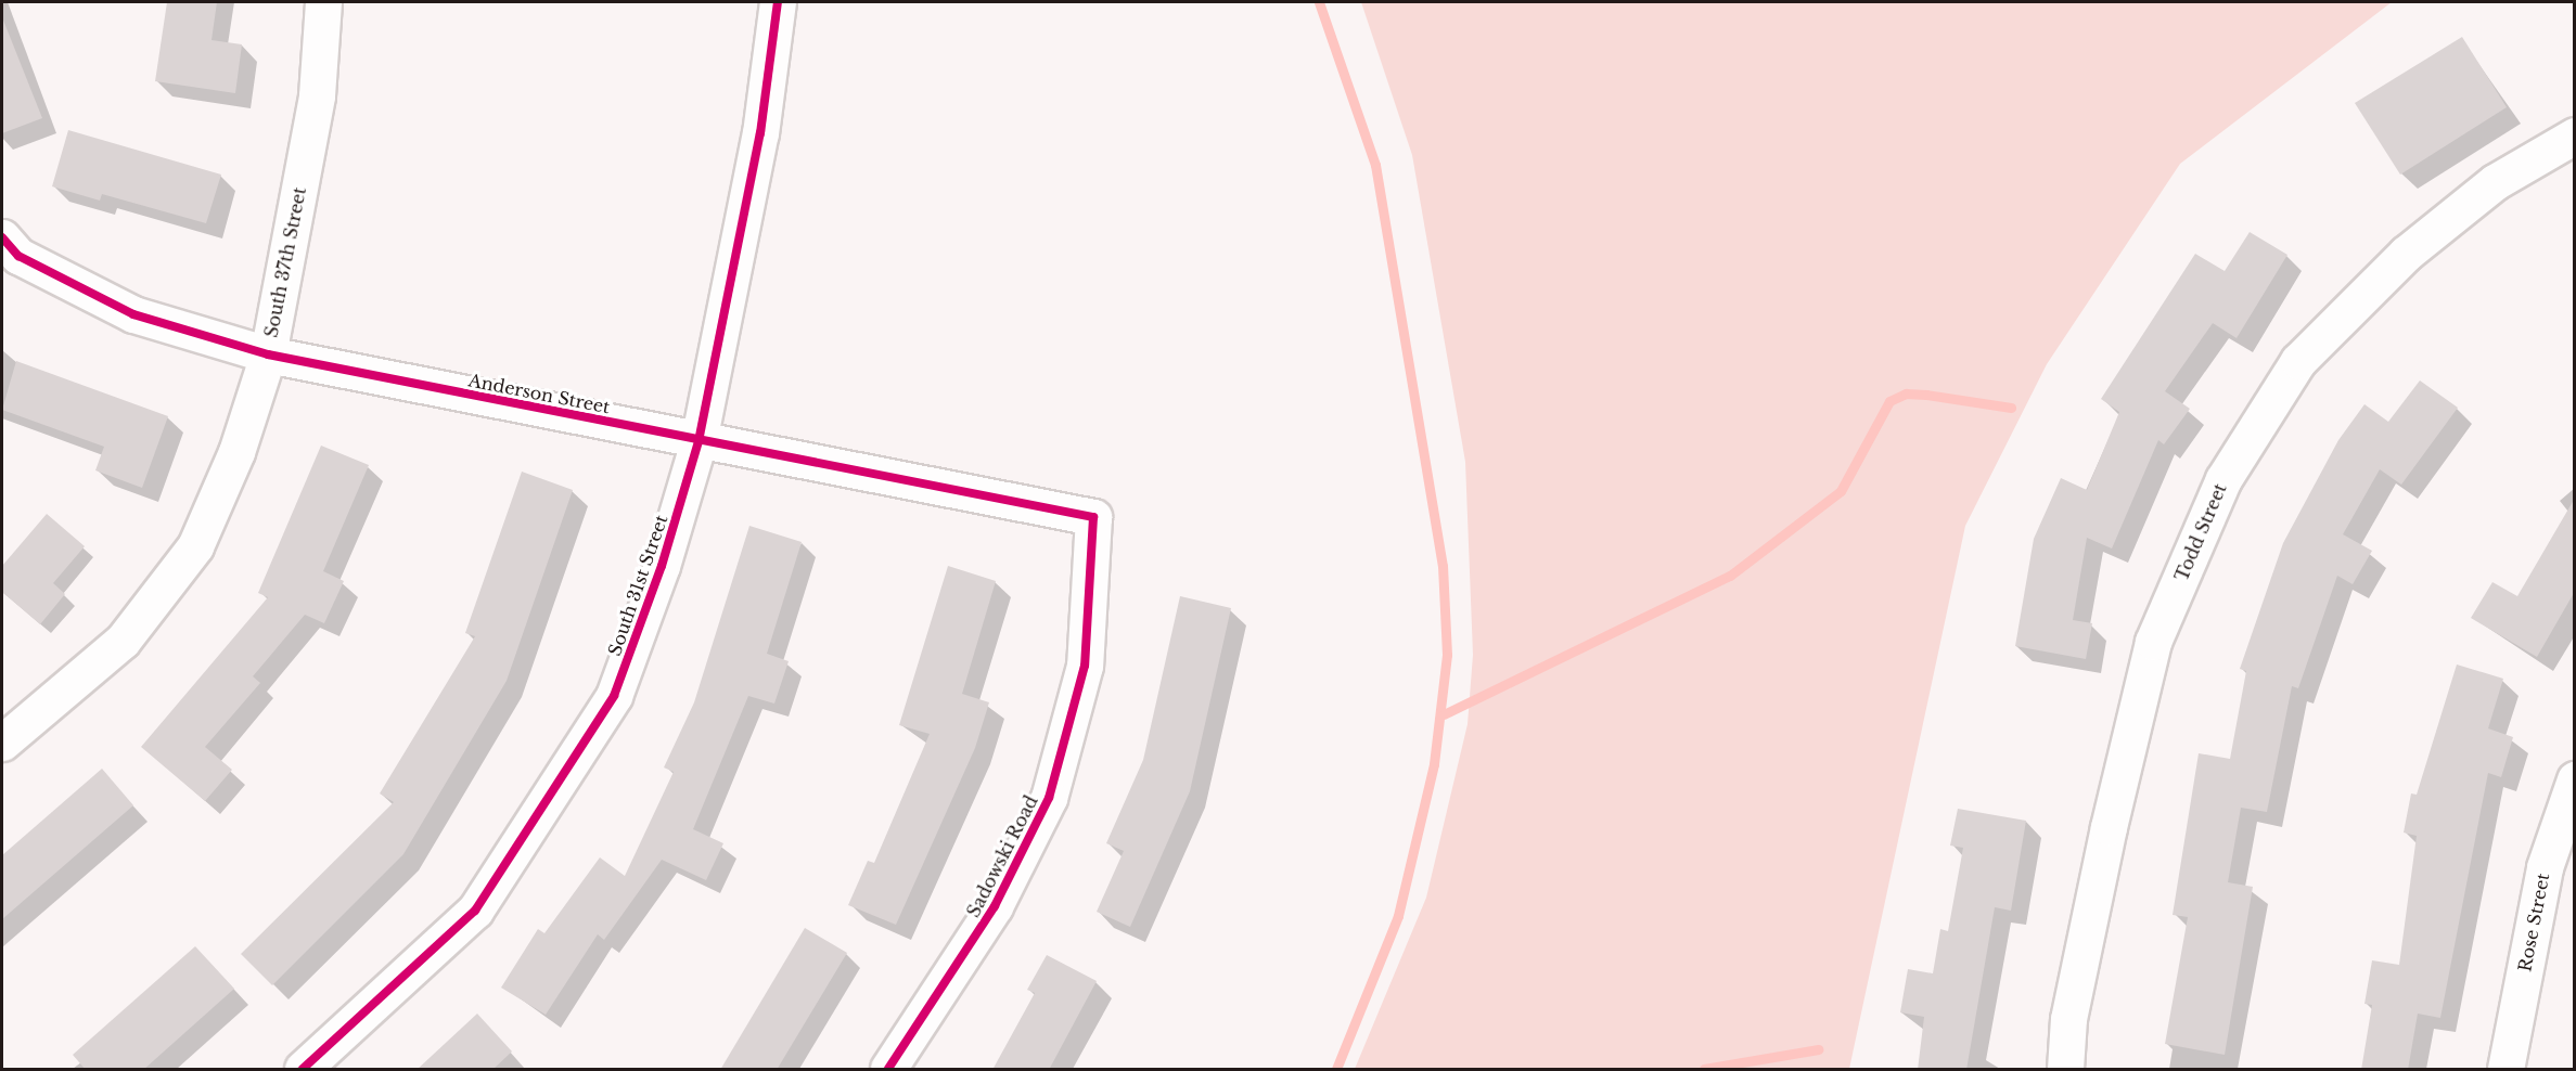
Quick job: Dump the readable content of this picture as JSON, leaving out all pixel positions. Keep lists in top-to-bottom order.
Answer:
{
  "streets": {
    "street": [
      "South 37th Street",
      "Anderson Street",
      "Todd Street",
      "South 31st Street",
      "Sadowski Road",
      "Rose Street"
    ]
  },
  "crossings": [
    ["South 37th Street", "Anderson Street"],
    ["Anderson Street", "South 31st Street"],
    ["Anderson Street", "Sadowski Road"]
  ]
}
